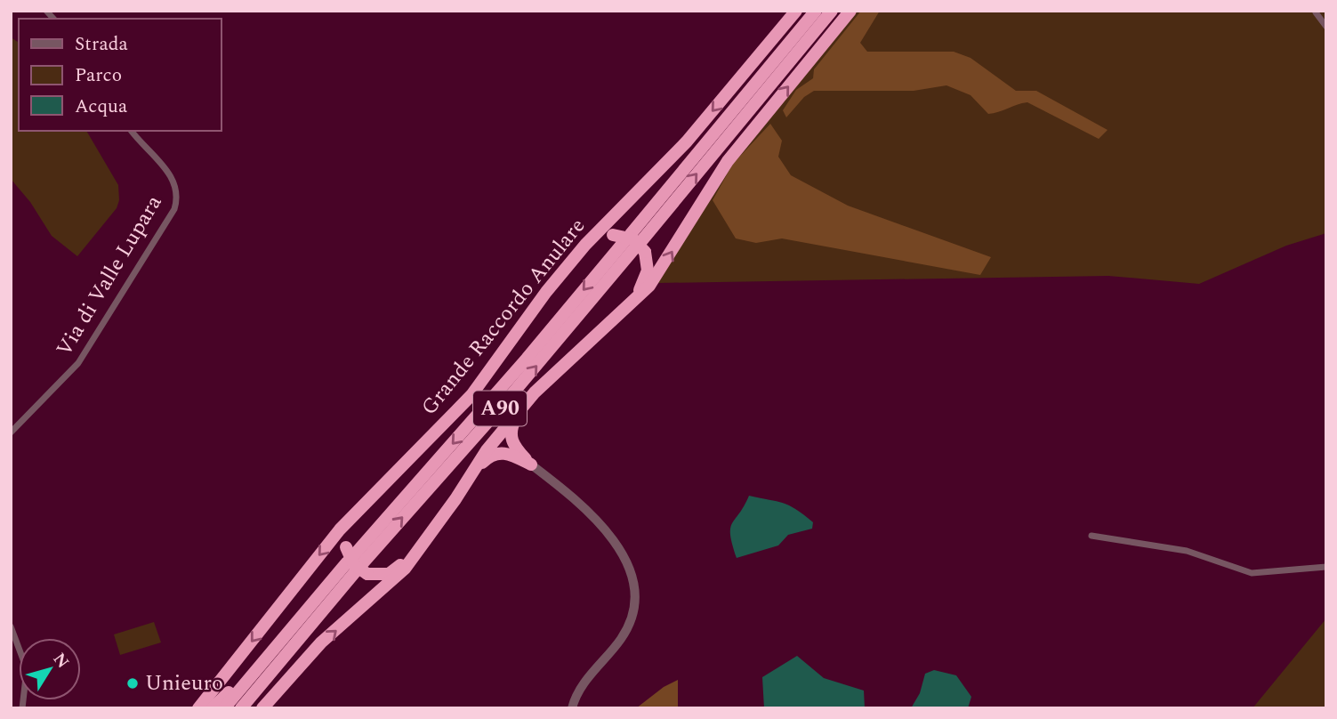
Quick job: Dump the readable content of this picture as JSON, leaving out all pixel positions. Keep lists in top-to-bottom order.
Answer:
{
  "streets": {
    "highway": ["Grande Raccordo Anulare", "A90"],
    "street": ["Via di Valle Lupara"]
  },
  "places": ["Unieuro"],
  "legend": ["Strada", "Parco", "Acqua"],
  "north": "top right"
}
